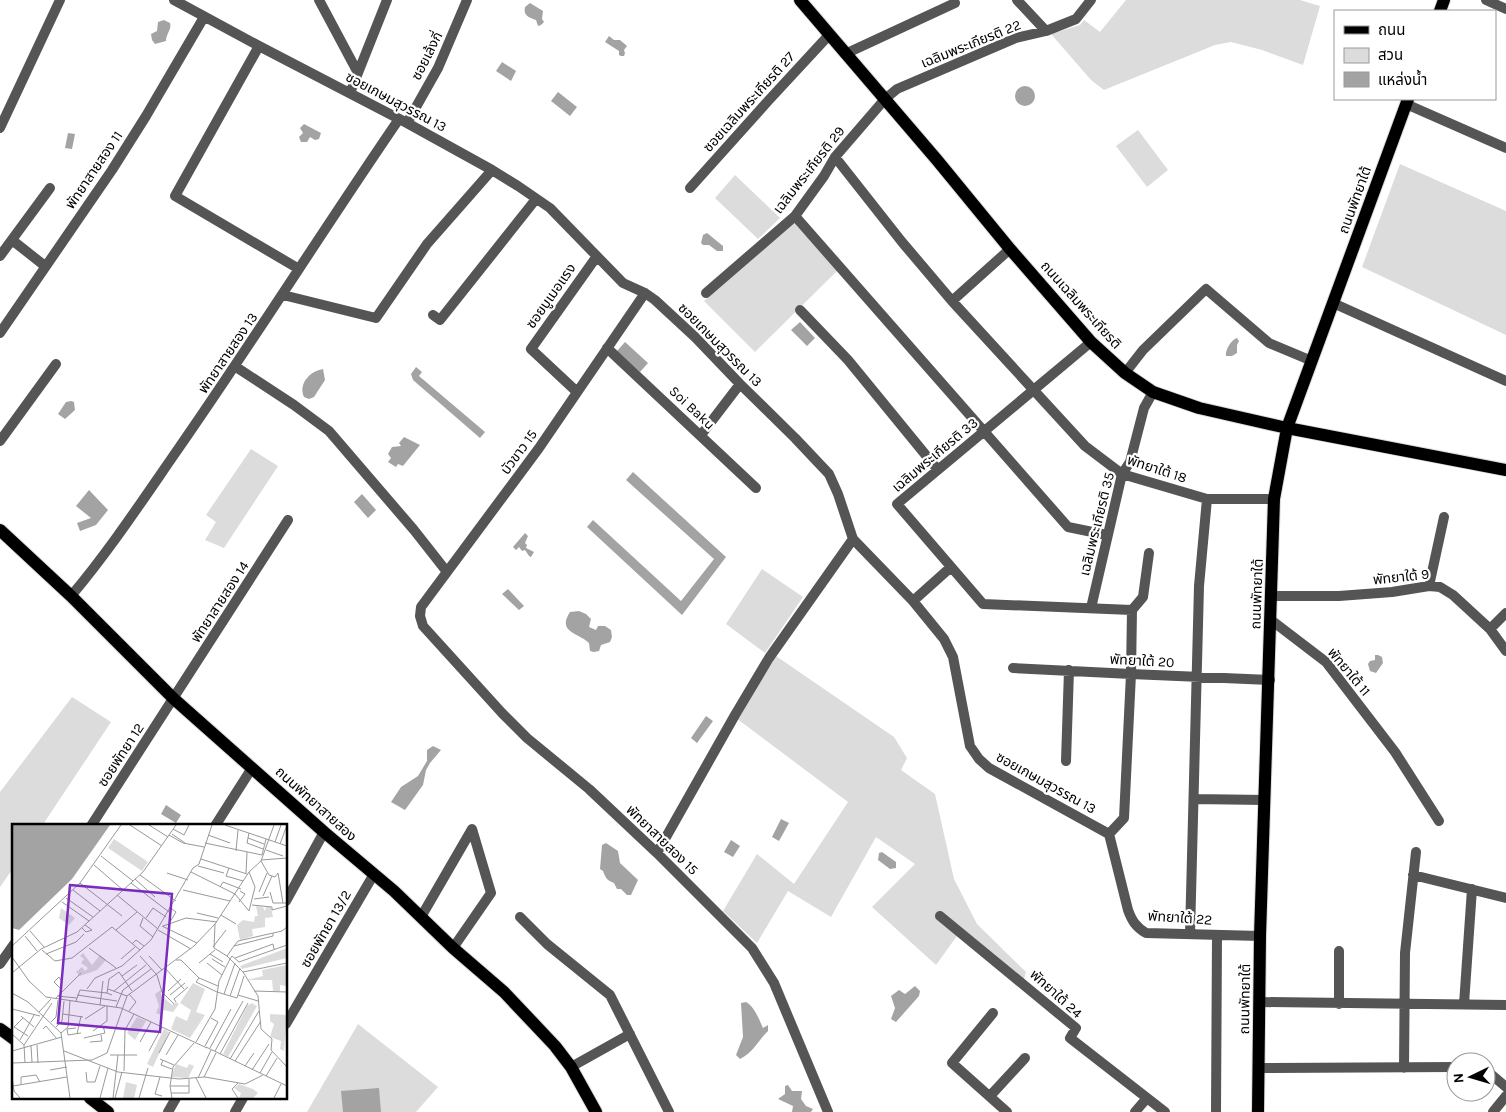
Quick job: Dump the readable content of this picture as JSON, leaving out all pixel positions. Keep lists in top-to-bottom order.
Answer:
{
  "streets": {
    "main road": ["ถนนพัทยาใต้", "ถนนเฉลิมพระเกียรติ", "ถนนพัทยาสายสอง"],
    "street": [
      "เฉลิมพระเกียรติ 22",
      "ซอยเล้งกี่",
      "ซอยเกษมสุวรรณ 13",
      "ซอยเฉลิมพระเกียรติ 27",
      "พัทยาสายสอง 11",
      "เฉลิมพระเกียรติ 29",
      "ซอยบูเมอแรง",
      "พัทยาสายสอง 13",
      "Soi Baku",
      "บัวขาว 15",
      "เฉลิมพระเกียรติ 33",
      "พัทยาใต้ 18",
      "เฉลิมพระเกียรติ 35",
      "พัทยาใต้ 9",
      "พัทยาสายสอง 14",
      "พัทยาใต้ 20",
      "พัทยาใต้ 11",
      "ซอยพัทยา 12",
      "พัทยาสายสอง 15",
      "พัทยาใต้ 22",
      "ซอยพัทยา 13/2",
      "พัทยาใต้ 24"
    ]
  },
  "crossings": [
    ["เฉลิมพระเกียรติ 22", "เฉลิมพระเกียรติ 29"],
    ["เฉลิมพระเกียรติ 22", "ถนนเฉลิมพระเกียรติ"],
    ["ซอยเล้งกี่", "ซอยเกษมสุวรรณ 13"],
    ["ซอยเล้งกี่", "พัทยาสายสอง 13"],
    ["ซอยเกษมสุวรรณ 13", "พัทยาสายสอง 11"],
    ["ซอยเกษมสุวรรณ 13", "ซอยบูเมอแรง"],
    ["ซอยเกษมสุวรรณ 13", "พัทยาสายสอง 13"],
    ["ซอยเกษมสุวรรณ 13", "บัวขาว 15"],
    ["ซอยเกษมสุวรรณ 13", "พัทยาใต้ 22"],
    ["ซอยเฉลิมพระเกียรติ 27", "ถนนเฉลิมพระเกียรติ"],
    ["เฉลิมพระเกียรติ 29", "ถนนเฉลิมพระเกียรติ"],
    ["เฉลิมพระเกียรติ 29", "พัทยาใต้ 18"],
    ["ถนนพัทยาใต้", "ถนนเฉลิมพระเกียรติ"],
    ["ถนนพัทยาใต้", "พัทยาใต้ 18"],
    ["ถนนพัทยาใต้", "พัทยาใต้ 9"],
    ["ถนนพัทยาใต้", "พัทยาใต้ 20"],
    ["ถนนพัทยาใต้", "พัทยาใต้ 11"],
    ["ถนนพัทยาใต้", "พัทยาใต้ 22"],
    ["ซอยบูเมอแรง", "บัวขาว 15"],
    ["ถนนเฉลิมพระเกียรติ", "เฉลิมพระเกียรติ 33"],
    ["ถนนเฉลิมพระเกียรติ", "เฉลิมพระเกียรติ 35"],
    ["พัทยาสายสอง 13", "ถนนพัทยาสายสอง"],
    ["Soi Baku", "บัวขาว 15"],
    ["บัวขาว 15", "พัทยาสายสอง 15"],
    ["เฉลิมพระเกียรติ 33", "พัทยาใต้ 18"],
    ["พัทยาใต้ 18", "เฉลิมพระเกียรติ 35"],
    ["พัทยาสายสอง 14", "ซอยพัทยา 12"],
    ["พัทยาสายสอง 14", "ถนนพัทยาสายสอง"],
    ["ซอยพัทยา 12", "ถนนพัทยาสายสอง"],
    ["ถนนพัทยาสายสอง", "ซอยพัทยา 13/2"]
  ],
  "legend": ["ถนน", "สวน", "แหล่งน้ำ"],
  "north": "left"
}
